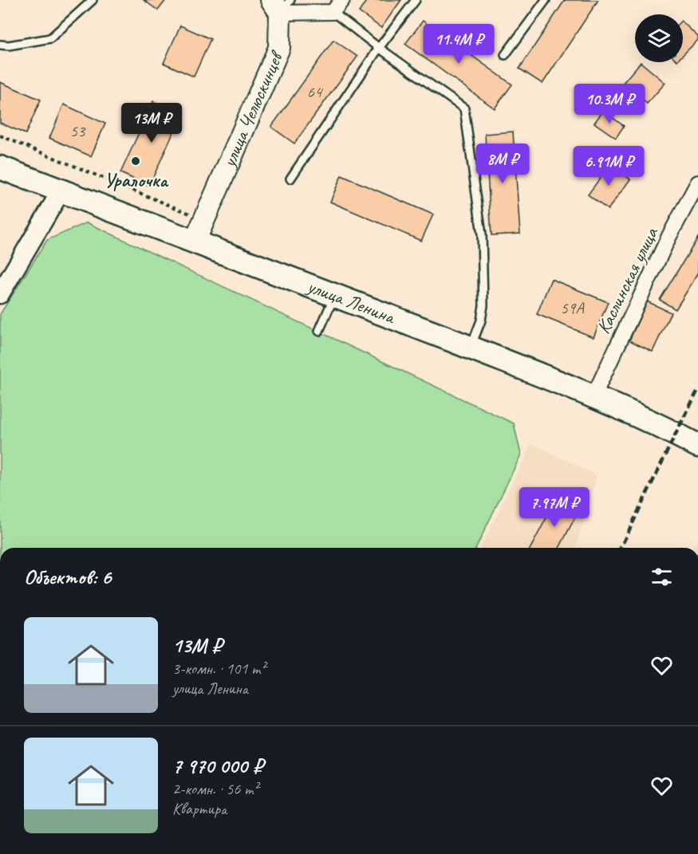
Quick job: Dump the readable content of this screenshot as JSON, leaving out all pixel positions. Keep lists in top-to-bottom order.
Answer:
{
  "streets": {
    "main road": ["улица Челюскинцев", "улица Ленина"],
    "street": ["Каслинская улица"]
  },
  "crossings": [
    ["улица Челюскинцев", "улица Ленина"],
    ["Каслинская улица", "улица Ленина"]
  ],
  "places": ["Уралочка"],
  "house_numbers": ["64", "53", "59А"],
  "page": {
    "price": [
      "11.4M ₽",
      "10.3M ₽",
      "13M ₽",
      "8M ₽",
      "6.91M ₽",
      "7.97M ₽"
    ],
    "heading": "Объектов: 6",
    "list": [
      {
        "name": "13M ₽",
        "note": "3-комн. · 101 m² · улица Ленина"
      },
      {
        "name": "7 970 000 ₽",
        "note": "2-комн. · 56 m² · Квартира"
      }
    ]
  }
}
